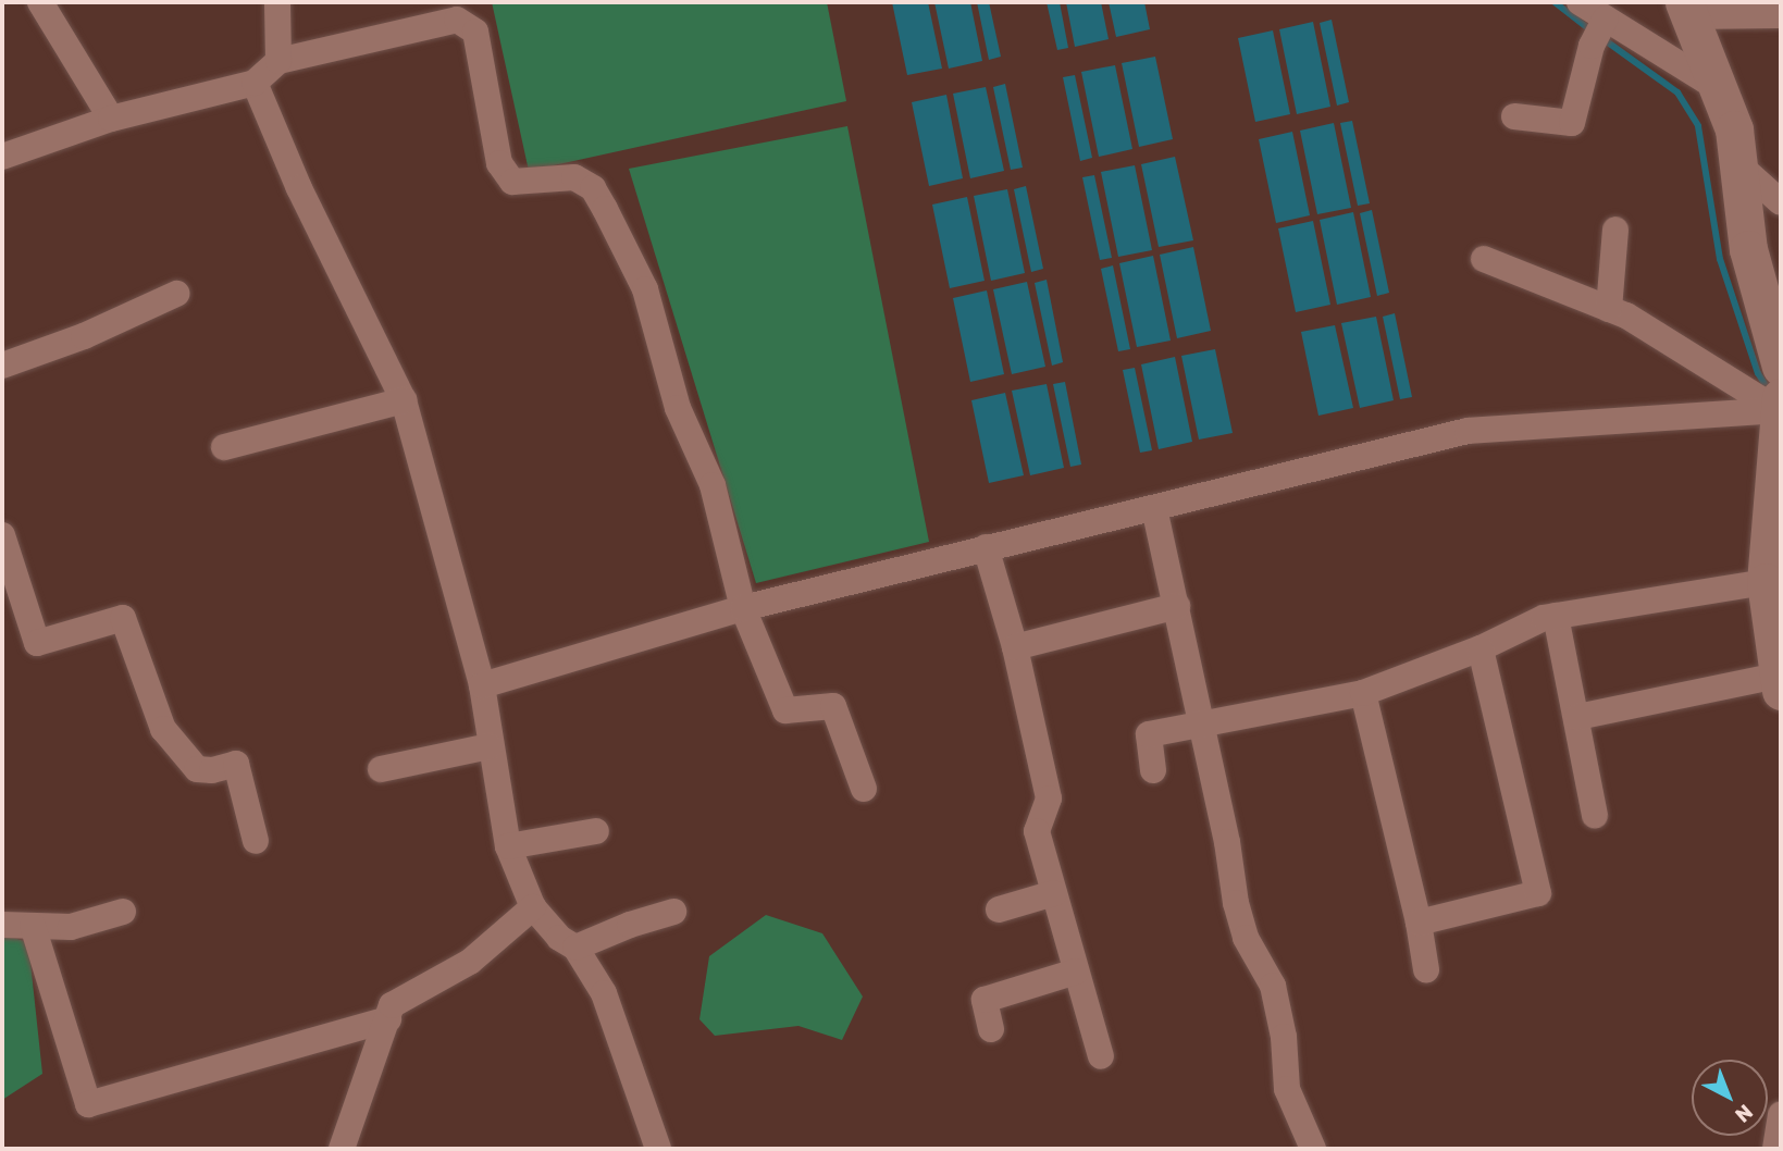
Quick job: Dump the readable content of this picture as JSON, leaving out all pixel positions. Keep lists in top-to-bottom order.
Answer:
{
  "north": "bottom right"
}
